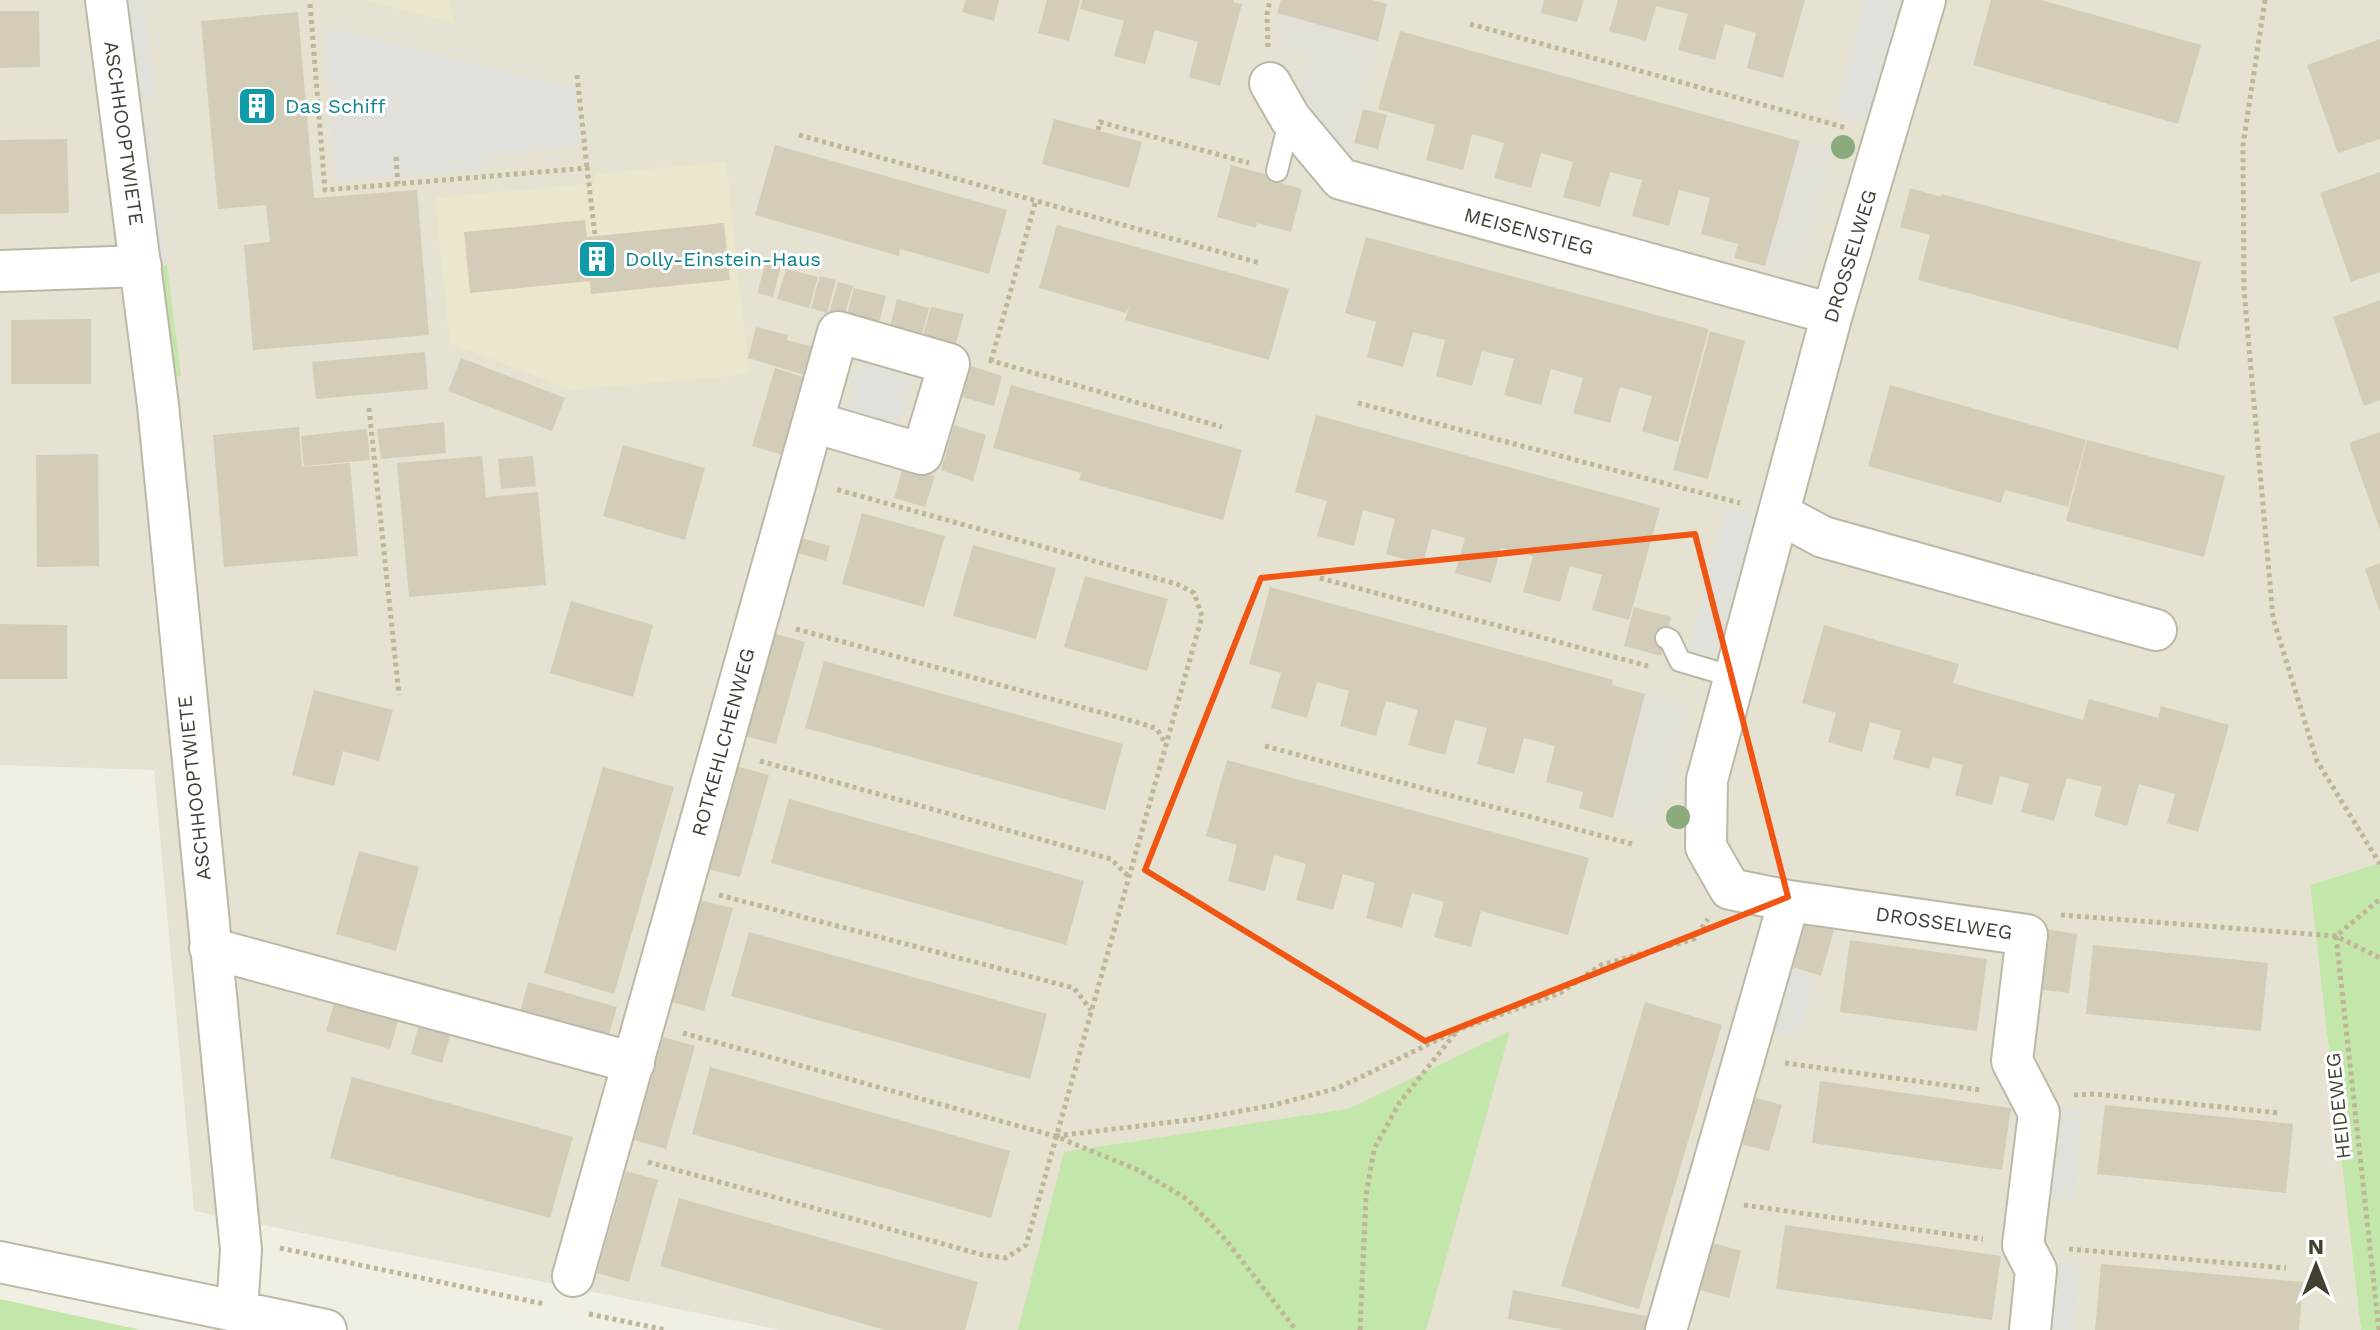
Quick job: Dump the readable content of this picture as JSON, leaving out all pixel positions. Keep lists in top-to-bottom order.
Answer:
{
  "streets": {
    "street": [
      "ASCHHOOPTWIETE",
      "MEISENSTIEG",
      "DROSSELWEG",
      "ROTKEHLCHENWEG"
    ],
    "path": ["HEIDEWEG"]
  },
  "crossings": [
    ["MEISENSTIEG", "DROSSELWEG"]
  ],
  "places": {
    "building": ["Das Schiff", "Dolly-Einstein-Haus"]
  },
  "north": "top"
}
